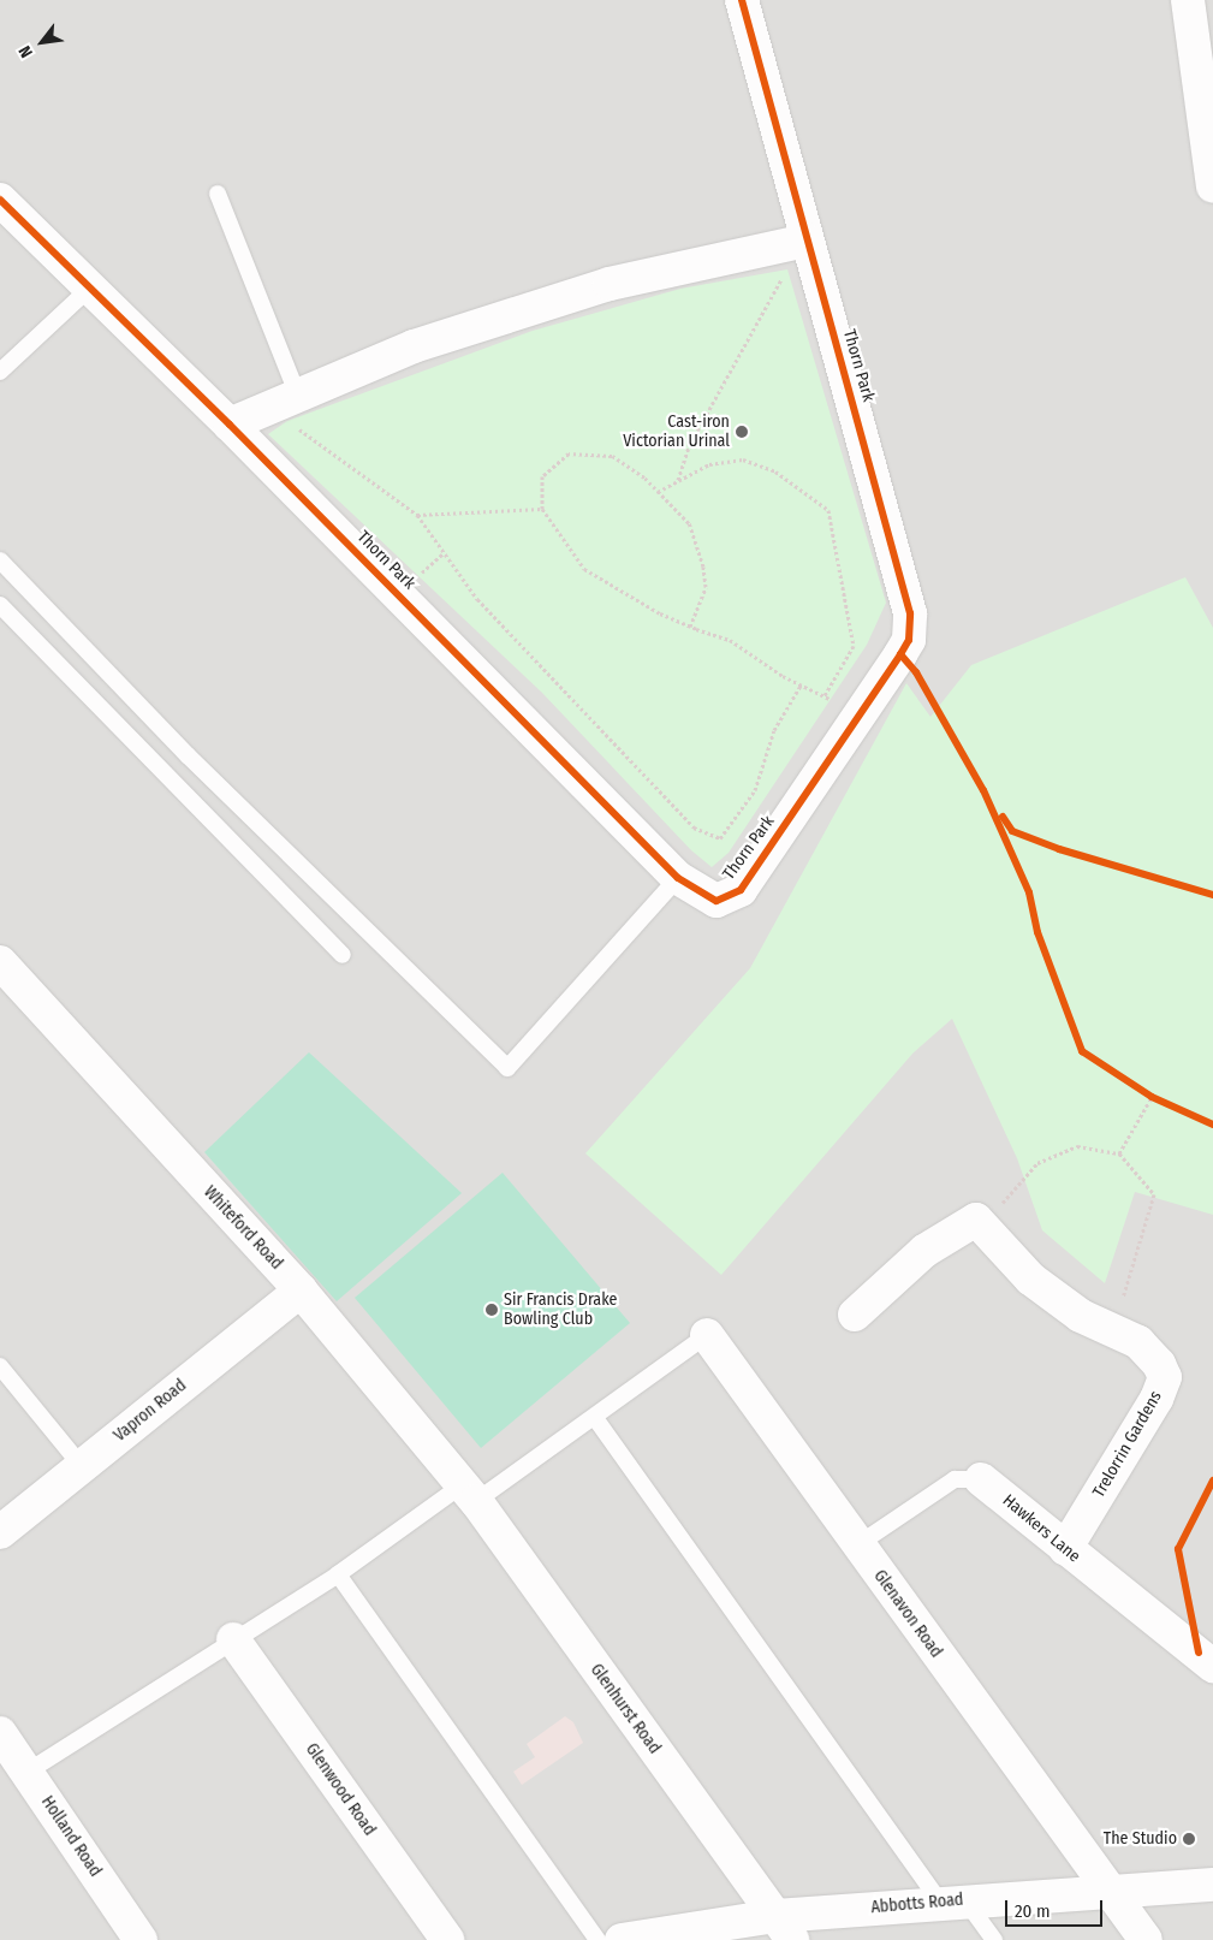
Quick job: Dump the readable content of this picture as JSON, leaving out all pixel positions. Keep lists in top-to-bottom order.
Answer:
{
  "streets": {
    "street": [
      "Thorn Park",
      "Whiteford Road",
      "Vapron Road",
      "Trelorrin Gardens",
      "Hawkers Lane",
      "Glenavon Road",
      "Glenhurst Road",
      "Glenwood Road",
      "Holland Road",
      "Abbotts Road"
    ]
  },
  "crossings": [
    ["Whiteford Road", "Vapron Road"],
    ["Whiteford Road", "Glenhurst Road"],
    ["Trelorrin Gardens", "Hawkers Lane"],
    ["Hawkers Lane", "Glenavon Road"],
    ["Glenavon Road", "Abbotts Road"],
    ["Glenhurst Road", "Abbotts Road"]
  ],
  "places": ["Cast-iron Victorian Urinal", "Sir Francis Drake Bowling Club", "The Studio"],
  "scale_bar": "20 m",
  "north": "bottom left"
}
